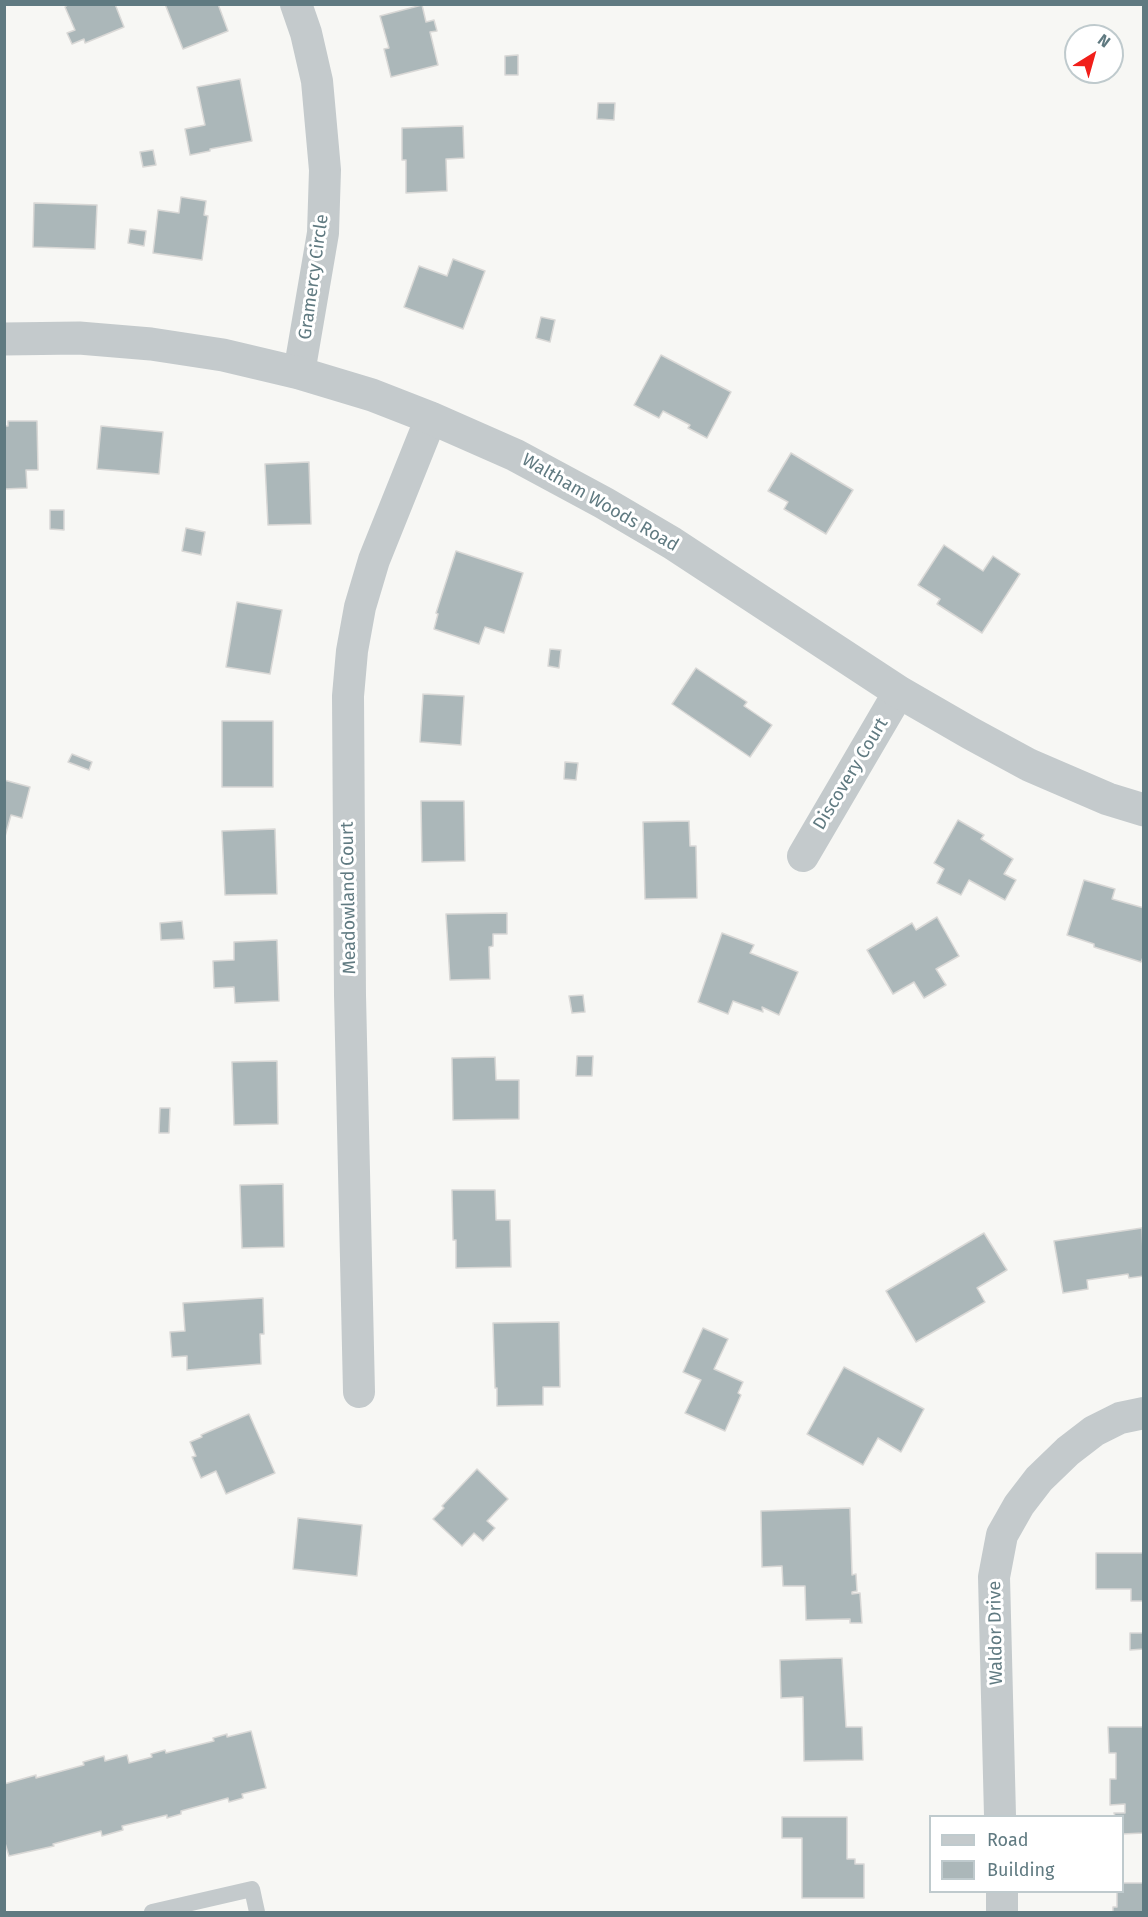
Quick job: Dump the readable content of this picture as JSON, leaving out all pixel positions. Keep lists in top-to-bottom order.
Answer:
{
  "streets": {
    "street": [
      "Gramercy Circle",
      "Waltham Woods Road",
      "Discovery Court",
      "Meadowland Court",
      "Waldor Drive"
    ]
  },
  "crossings": [
    ["Gramercy Circle", "Waltham Woods Road"],
    ["Waltham Woods Road", "Discovery Court"],
    ["Waltham Woods Road", "Meadowland Court"]
  ],
  "legend": ["Road", "Building"],
  "north": "top right"
}
